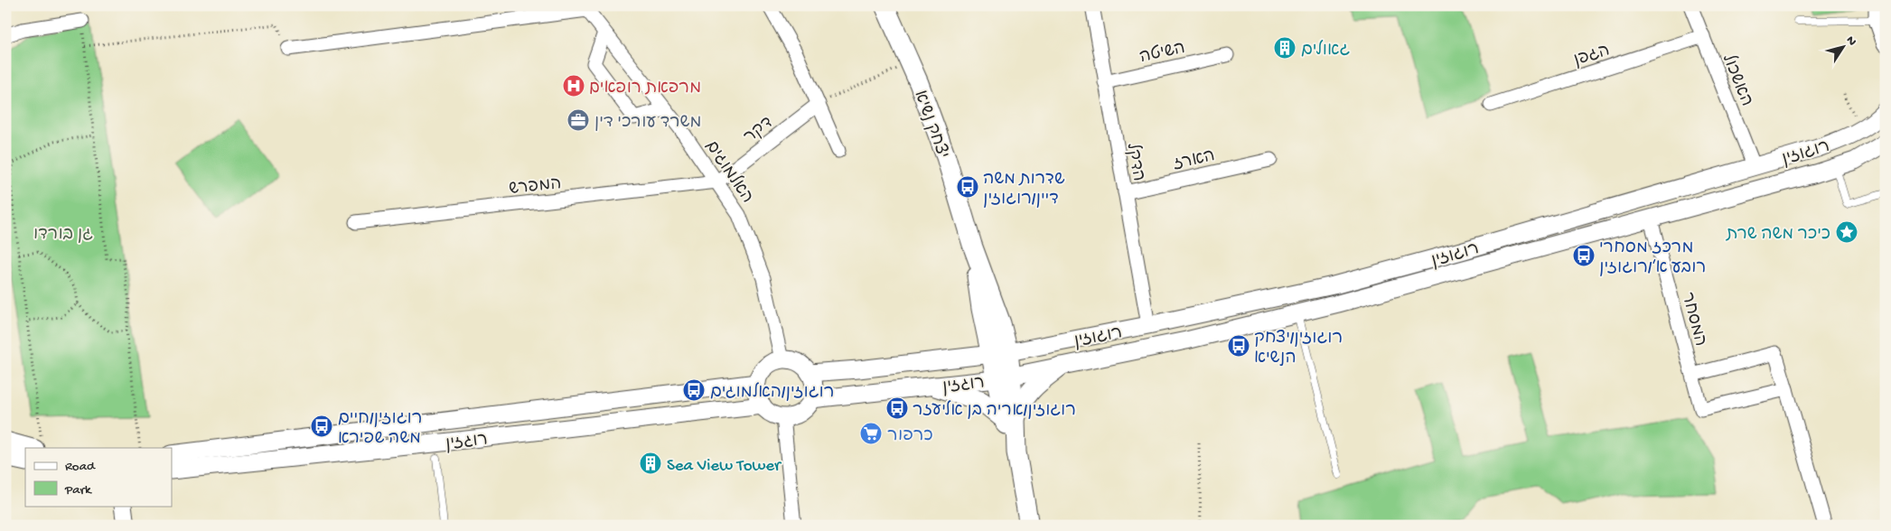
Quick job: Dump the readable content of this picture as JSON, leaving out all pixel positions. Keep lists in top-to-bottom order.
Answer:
{
  "streets": {
    "main road": ["יצחק נשיא"],
    "street": [
      "השיטה",
      "הגפן",
      "האשכול",
      "דקר",
      "רוגוזין",
      "הארז",
      "הדקל",
      "האלמוגים",
      "המפרש",
      "המסחר",
      "רוגזין"
    ]
  },
  "crossings": [
    ["השיטה", "הדקל"],
    ["הגפן", "האשכול"],
    ["האשכול", "רוגוזין"],
    ["יצחק נשיא", "רוגוזין"],
    ["יצחק נשיא", "רוגזין"],
    ["דקר", "האלמוגים"],
    ["דקר", "המפרש"],
    ["רוגוזין", "הדקל"],
    ["רוגוזין", "המסחר"],
    ["רוגוזין", "רוגזין"],
    ["הארז", "הדקל"],
    ["האלמוגים", "המפרש"],
    ["האלמוגים", "רוגזין"]
  ],
  "parks": ["גן בורדו"],
  "places": {
    "building": ["גאולים", "Sea View Tower"],
    "hospital": ["מרפאת רופאים"],
    "office": ["משרד עורכי דין"],
    "bus stop": [
      "שדרות משה דיין/רוגוזין",
      "מרכז מסחרי רובע א׳/רוגוזין",
      "רוגוזין/יצחק הנשיא",
      "רוגוזין/האלמוגים",
      "רוגוזין/אריה בן אליעזר",
      "רוגוזין/חיים משה שפירא"
    ],
    "place": ["כיכר משה שרת"],
    "supermarket": ["כרפור"]
  },
  "legend": ["Road", "Park"],
  "north": "top right"
}
